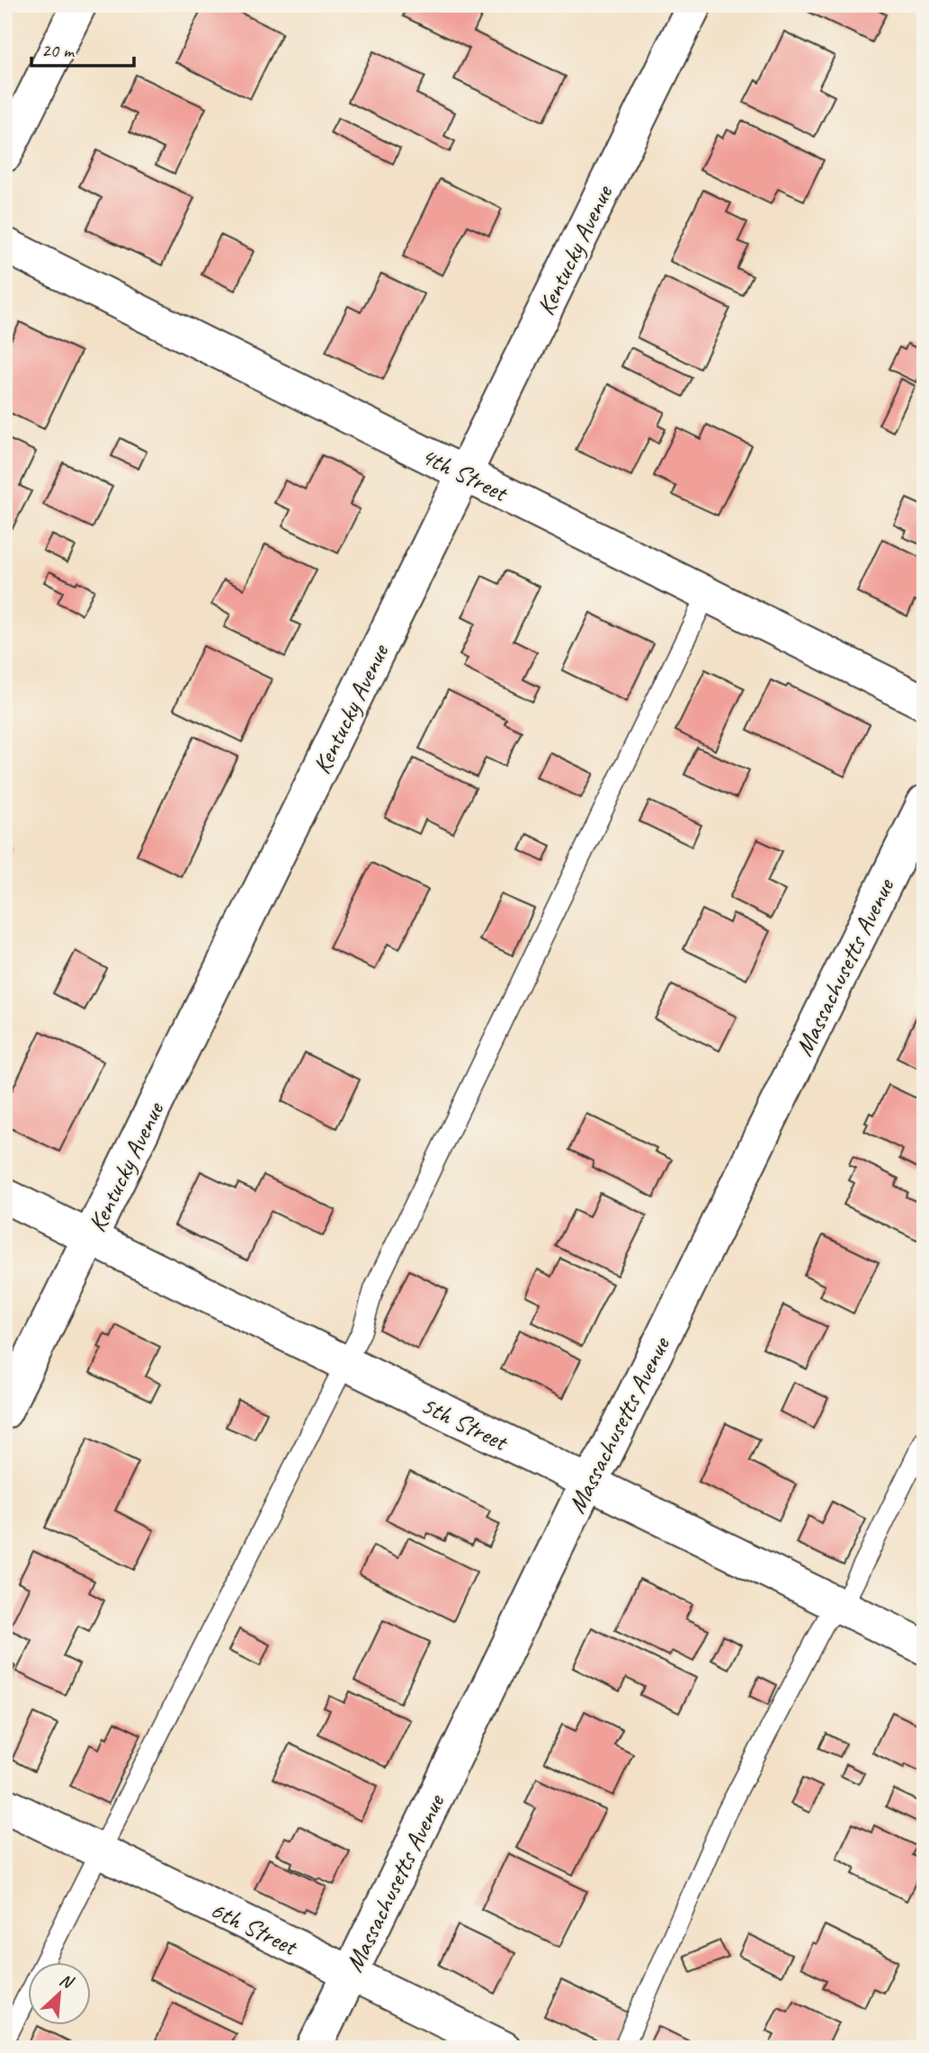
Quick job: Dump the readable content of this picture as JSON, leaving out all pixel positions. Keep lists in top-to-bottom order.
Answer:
{
  "streets": {
    "street": [
      "Kentucky Avenue",
      "4th Street",
      "Massachusetts Avenue",
      "5th Street",
      "6th Street"
    ]
  },
  "crossings": [
    ["Kentucky Avenue", "4th Street"],
    ["Kentucky Avenue", "5th Street"],
    ["Massachusetts Avenue", "5th Street"],
    ["Massachusetts Avenue", "6th Street"]
  ],
  "scale_bar": "20 m",
  "north": "top right"
}
